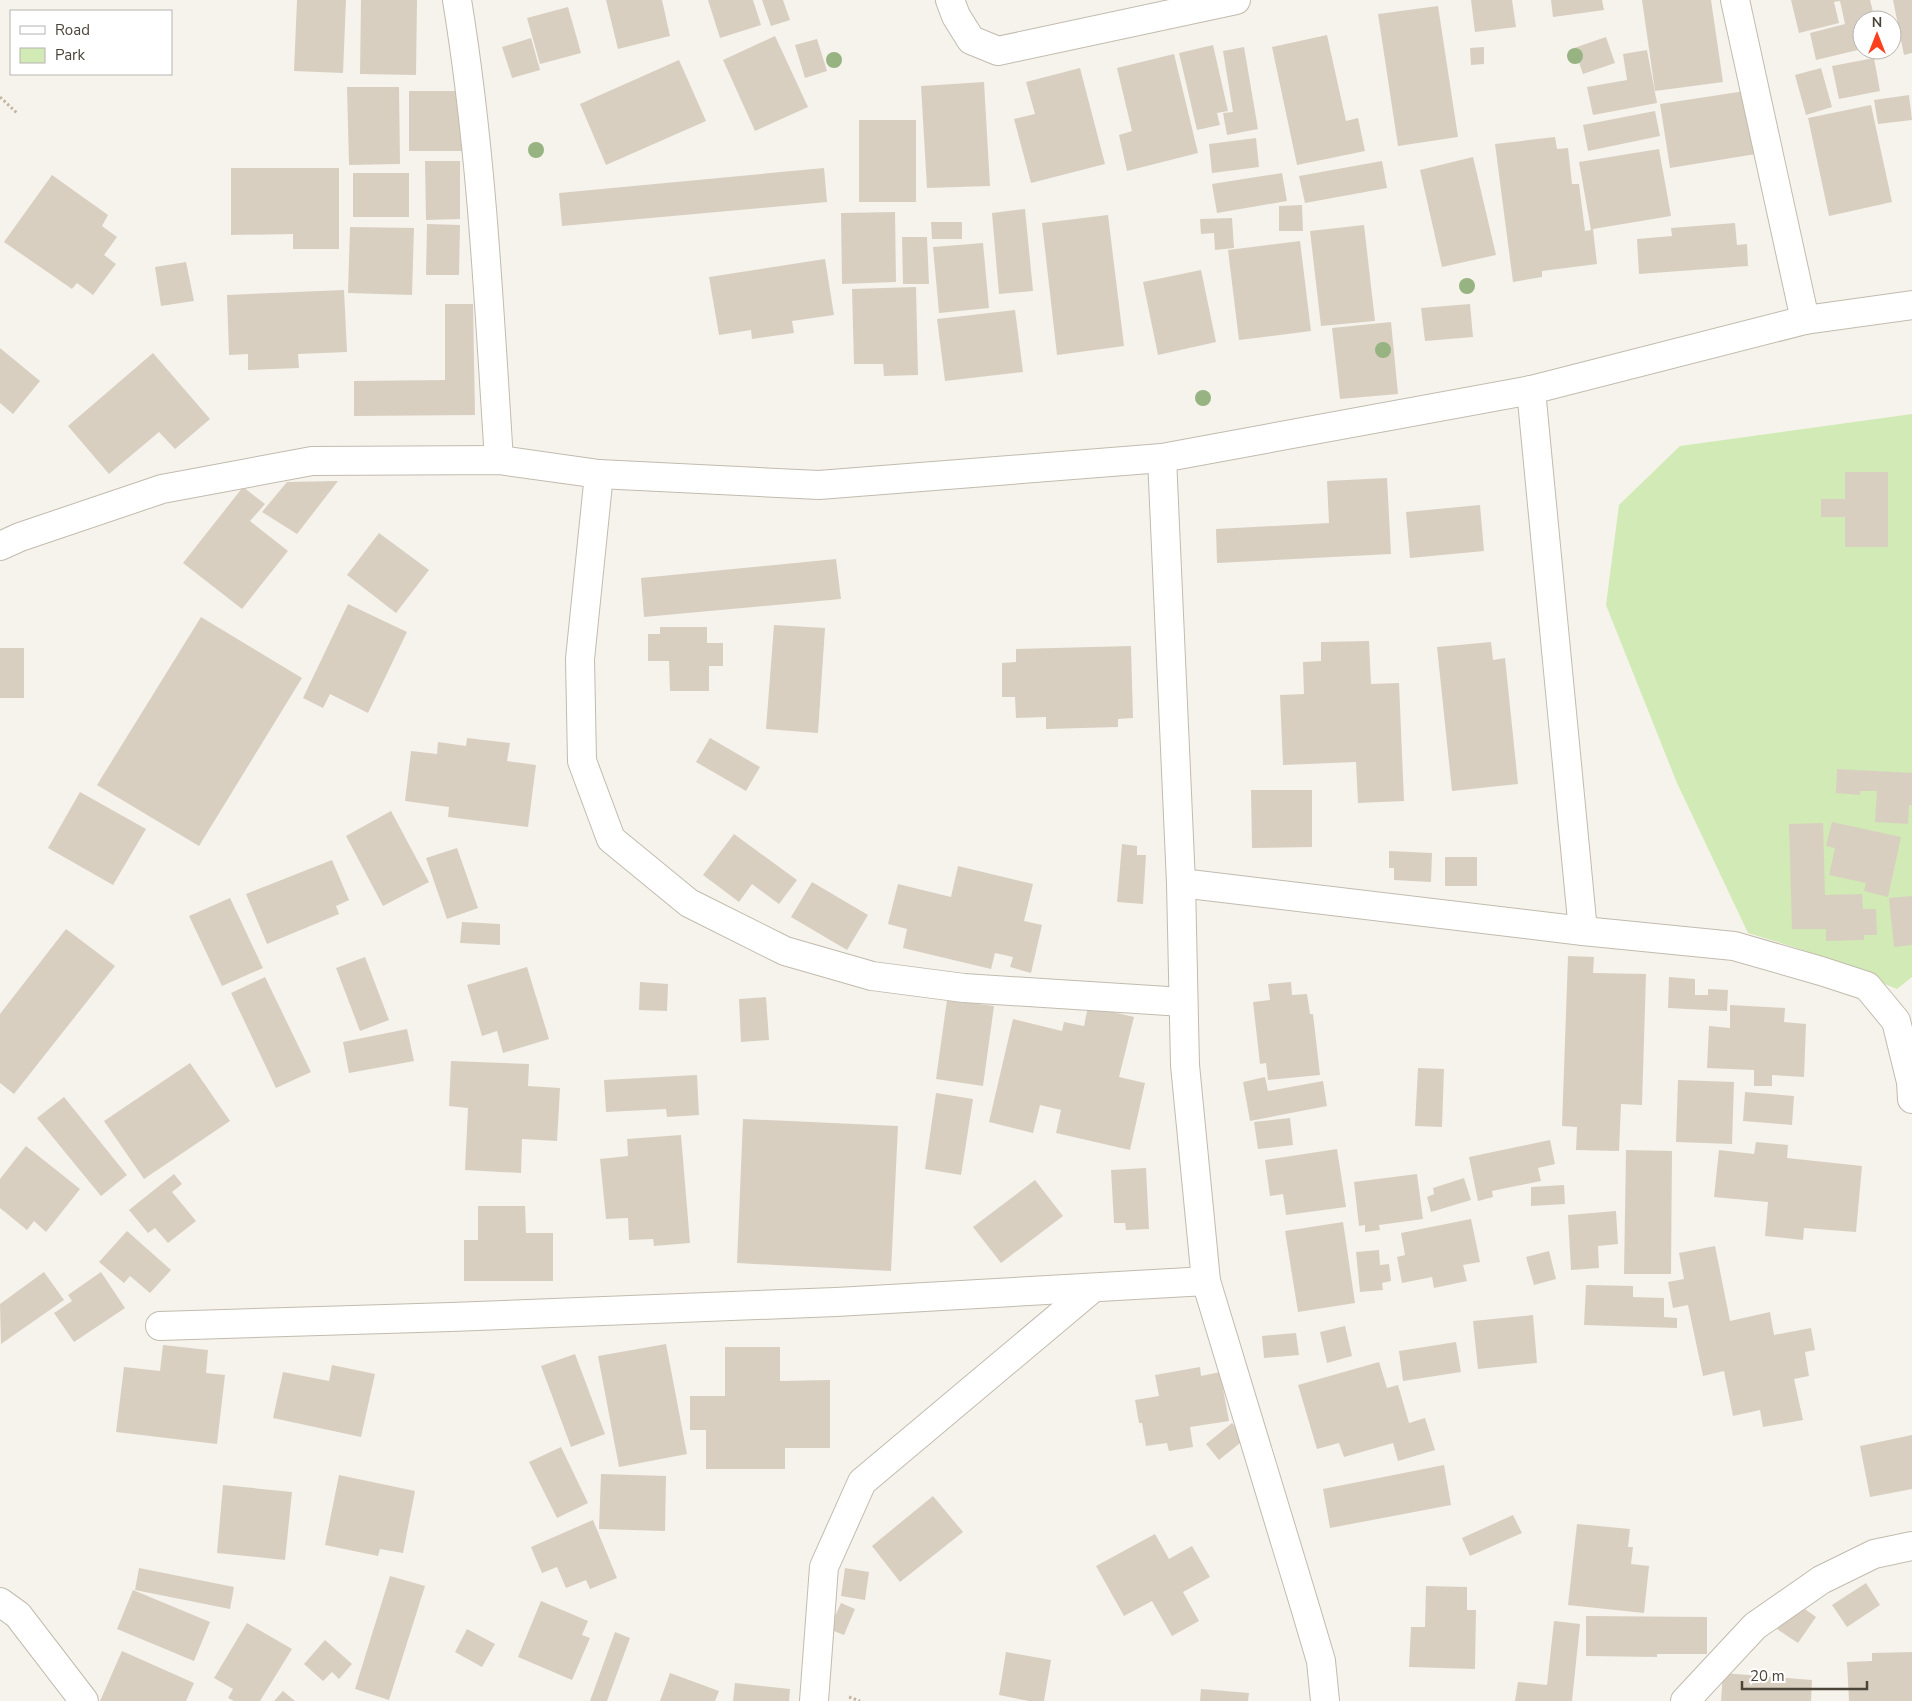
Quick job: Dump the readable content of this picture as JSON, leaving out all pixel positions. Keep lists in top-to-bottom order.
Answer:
{
  "legend": ["Road", "Park"],
  "scale_bar": "20 m",
  "north": "top"
}
